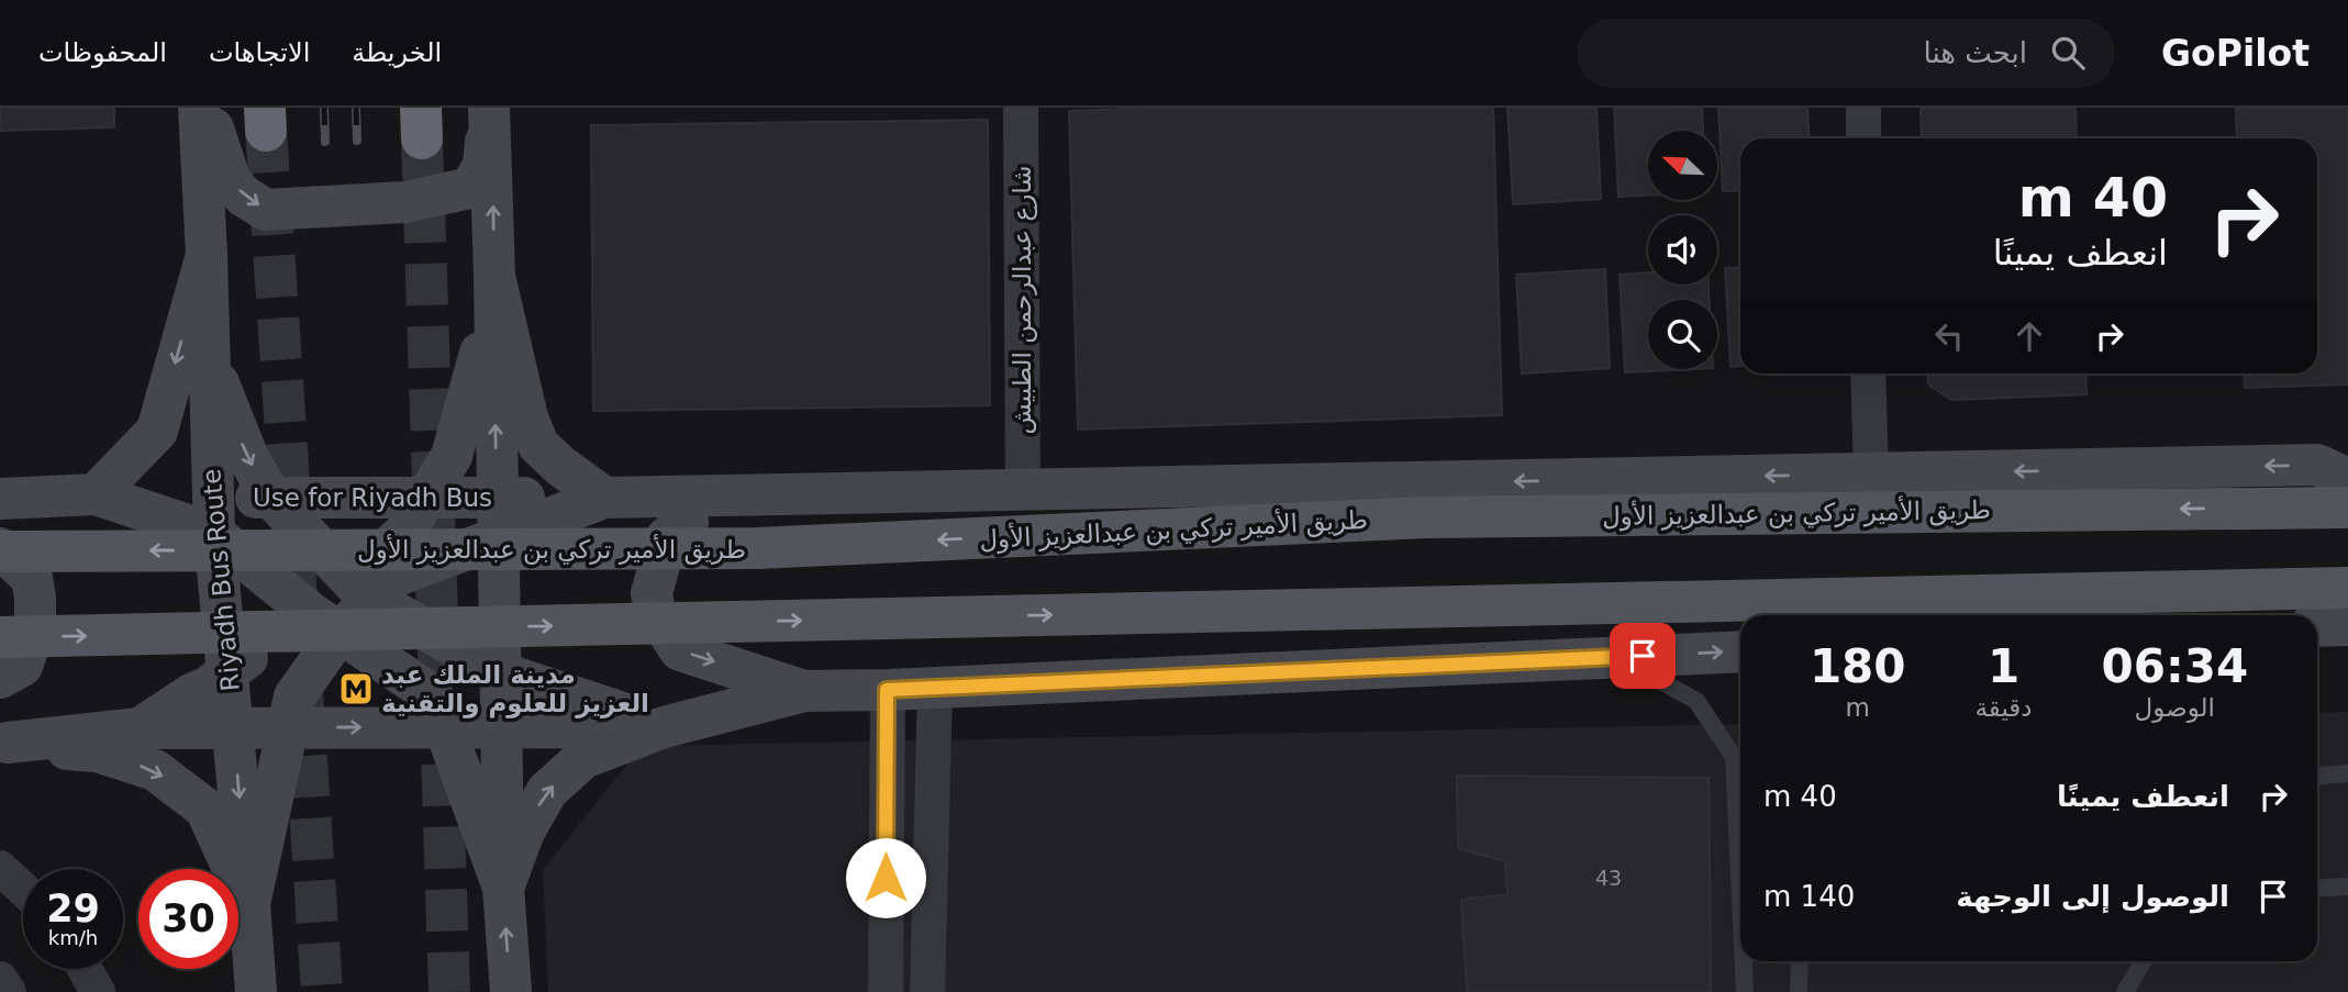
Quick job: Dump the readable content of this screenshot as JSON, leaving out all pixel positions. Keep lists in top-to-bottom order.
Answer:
{
  "streets": {
    "main road": ["Use for Riyadh Bus", "طريق الأمير تركي بن عبدالعزيز الأول", "Riyadh Bus Route"],
    "street": ["شارع عبدالرحمن الطبيش"]
  },
  "crossings": [
    ["Use for Riyadh Bus", "Riyadh Bus Route"]
  ],
  "places": {
    "metro station": ["مدينة الملك عبد العزيز للعلوم والتقنية"]
  },
  "house_numbers": ["43"],
  "north": "top left",
  "page": {
    "header": "GoPilot",
    "search": "ابحث هنا",
    "nav": ["الخريطة", "الاتجاهات", "المحفوظات"],
    "turn": ["40 m", "انعطف يمينًا"],
    "eta": [
      "06:34",
      "الوصول",
      "1",
      "دقيقة",
      "180",
      "m"
    ],
    "list": [
      {
        "name": "انعطف يمينًا",
        "value": "40 m"
      },
      {
        "name": "الوصول إلى الوجهة",
        "value": "140 m"
      }
    ],
    "speed": "29 km/h",
    "limit": "30"
  }
}
